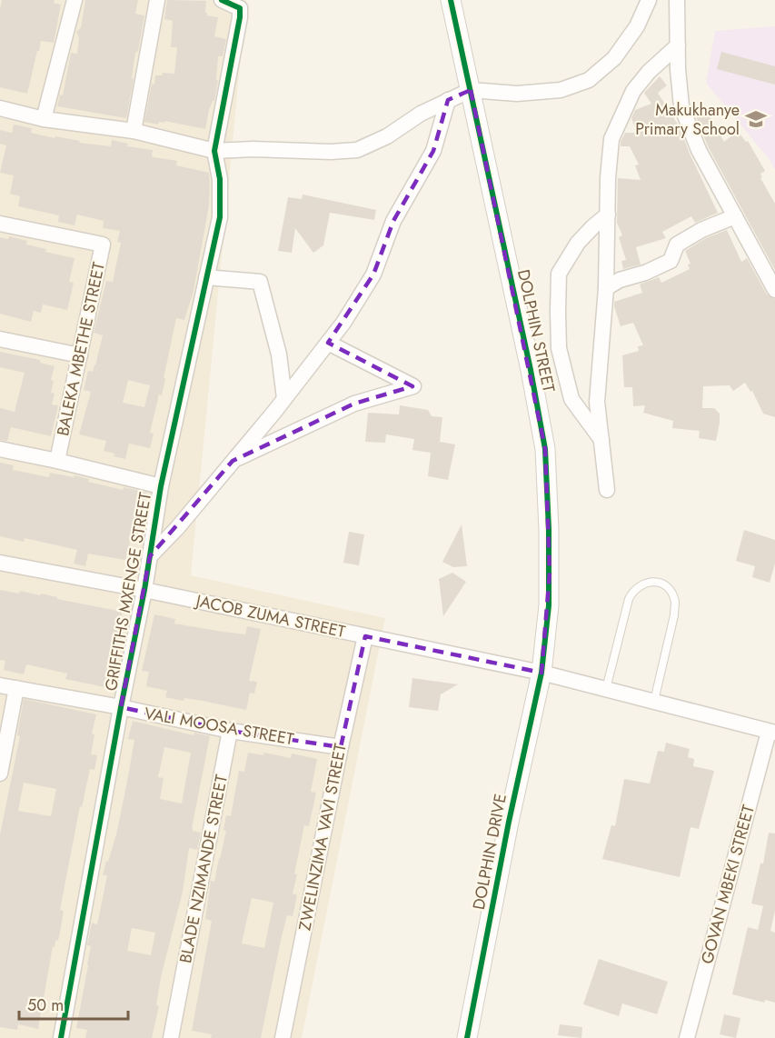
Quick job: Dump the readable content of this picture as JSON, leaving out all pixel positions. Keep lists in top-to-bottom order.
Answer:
{
  "streets": {
    "street": [
      "DOLPHIN STREET",
      "BALEKA MBETHE STREET",
      "GRIFFITHS MXENGE STREET",
      "JACOB ZUMA STREET",
      "VALI MOOSA STREET",
      "ZWELINZIMA VAVI STREET",
      "DOLPHIN DRIVE",
      "BLADE NZIMANDE STREET",
      "GOVAN MBEKI STREET"
    ]
  },
  "crossings": [
    ["DOLPHIN STREET", "JACOB ZUMA STREET"],
    ["DOLPHIN STREET", "DOLPHIN DRIVE"],
    ["GRIFFITHS MXENGE STREET", "JACOB ZUMA STREET"],
    ["GRIFFITHS MXENGE STREET", "VALI MOOSA STREET"],
    ["JACOB ZUMA STREET", "ZWELINZIMA VAVI STREET"],
    ["JACOB ZUMA STREET", "DOLPHIN DRIVE"],
    ["JACOB ZUMA STREET", "GOVAN MBEKI STREET"],
    ["VALI MOOSA STREET", "ZWELINZIMA VAVI STREET"],
    ["VALI MOOSA STREET", "BLADE NZIMANDE STREET"]
  ],
  "places": {
    "school or university": ["Makukhanye Primary School"]
  },
  "scale_bar": "50 m"
}
